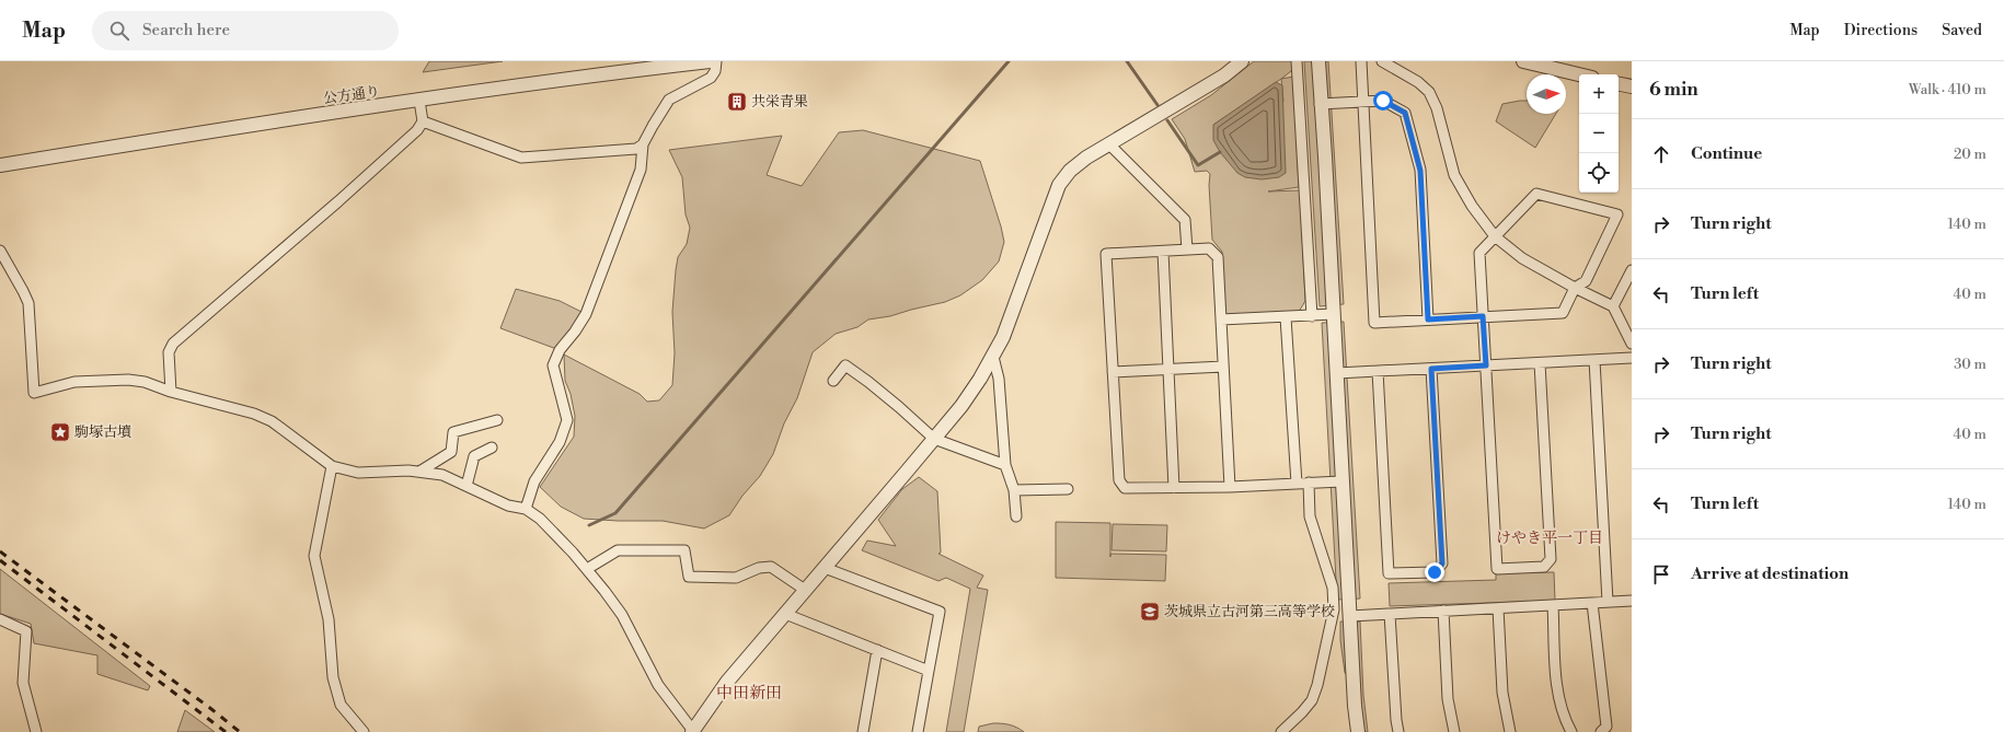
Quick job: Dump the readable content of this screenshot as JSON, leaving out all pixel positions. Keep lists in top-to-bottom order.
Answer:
{
  "streets": {
    "street": ["公方通り"]
  },
  "districts": ["けやき平一丁目", "中田新田"],
  "places": {
    "building": ["共栄青果"],
    "place": ["駒塚古墳"],
    "school or university": ["茨城県立古河第三高等学校"]
  },
  "north": "right",
  "page": {
    "header": "Map",
    "search": "Search here",
    "nav": ["Map", "Directions", "Saved"],
    "heading": ["6 min", "Walk · 410 m"],
    "map_buttons": ["+", "−"],
    "list": [
      ["Continue", "20 m"],
      ["Turn right", "140 m"],
      ["Turn left", "40 m"],
      ["Turn right", "30 m"],
      ["Turn right", "40 m"],
      ["Turn left", "140 m"],
      "Arrive at destination"
    ]
  }
}
